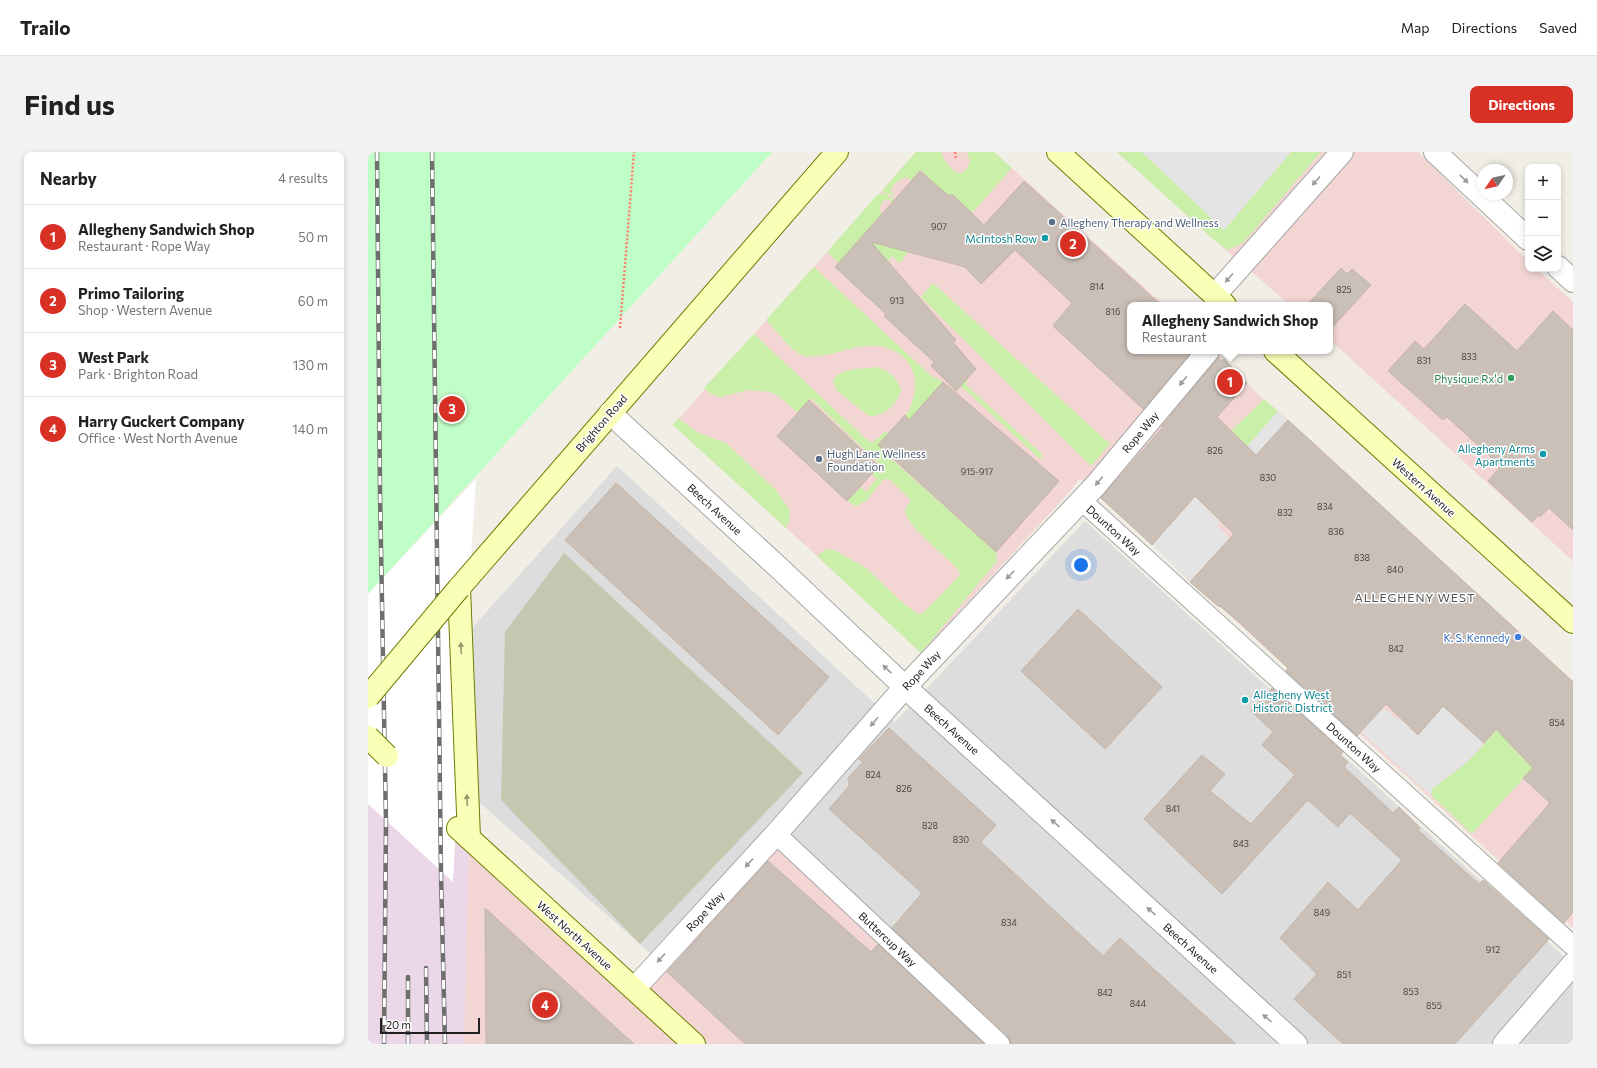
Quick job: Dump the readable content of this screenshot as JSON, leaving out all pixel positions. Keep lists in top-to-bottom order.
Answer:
{
  "streets": {
    "main road": ["Brighton Road", "Western Avenue", "West North Avenue"],
    "street": ["Rope Way", "Beech Avenue"],
    "lane": ["Dounton Way", "Buttercup Way"]
  },
  "crossings": [
    ["Brighton Road", "Beech Avenue"],
    ["Brighton Road", "West North Avenue"],
    ["Rope Way", "Beech Avenue"],
    ["Rope Way", "Dounton Way"],
    ["Rope Way", "West North Avenue"],
    ["Rope Way", "Buttercup Way"]
  ],
  "one_way": ["Rope Way", "Beech Avenue", "West North Avenue"],
  "districts": ["ALLEGHENY WEST"],
  "places": [
    "Allegheny Therapy and Wellness",
    "McIntosh Row",
    "Physique Rx'd",
    "Allegheny Arms Apartments",
    "Hugh Lane Wellness Foundation",
    "K. S. Kennedy",
    "Allegheny West Historic District"
  ],
  "house_numbers": [
    "907",
    "814",
    "825",
    "913",
    "816",
    "833",
    "831",
    "826",
    "915-917",
    "830",
    "834",
    "832",
    "836",
    "838",
    "840",
    "842",
    "854",
    "824",
    "826",
    "841",
    "828",
    "830",
    "843",
    "849",
    "834",
    "912",
    "851",
    "853",
    "842",
    "844",
    "855"
  ],
  "scale_bar": "20 m",
  "north": "bottom left",
  "page": {
    "header": "Trailo",
    "nav": ["Map", "Directions", "Saved"],
    "buttons": "Directions",
    "title": "Find us",
    "heading": ["Nearby", "4 results"],
    "map_buttons": ["+", "−"],
    "list": [
      {
        "mark": "1",
        "name": "Allegheny Sandwich Shop",
        "note": "Restaurant · Rope Way",
        "value": "50 m"
      },
      {
        "mark": "2",
        "name": "Primo Tailoring",
        "note": "Shop · Western Avenue",
        "value": "60 m"
      },
      {
        "mark": "3",
        "name": "West Park",
        "note": "Park · Brighton Road",
        "value": "130 m"
      },
      {
        "mark": "4",
        "name": "Harry Guckert Company",
        "note": "Office · West North Avenue",
        "value": "140 m"
      }
    ],
    "pins": [
      "2",
      "1",
      "3",
      "4"
    ],
    "popup": ["Allegheny Sandwich Shop", "Restaurant"],
    "scale": "20 m"
  }
}
